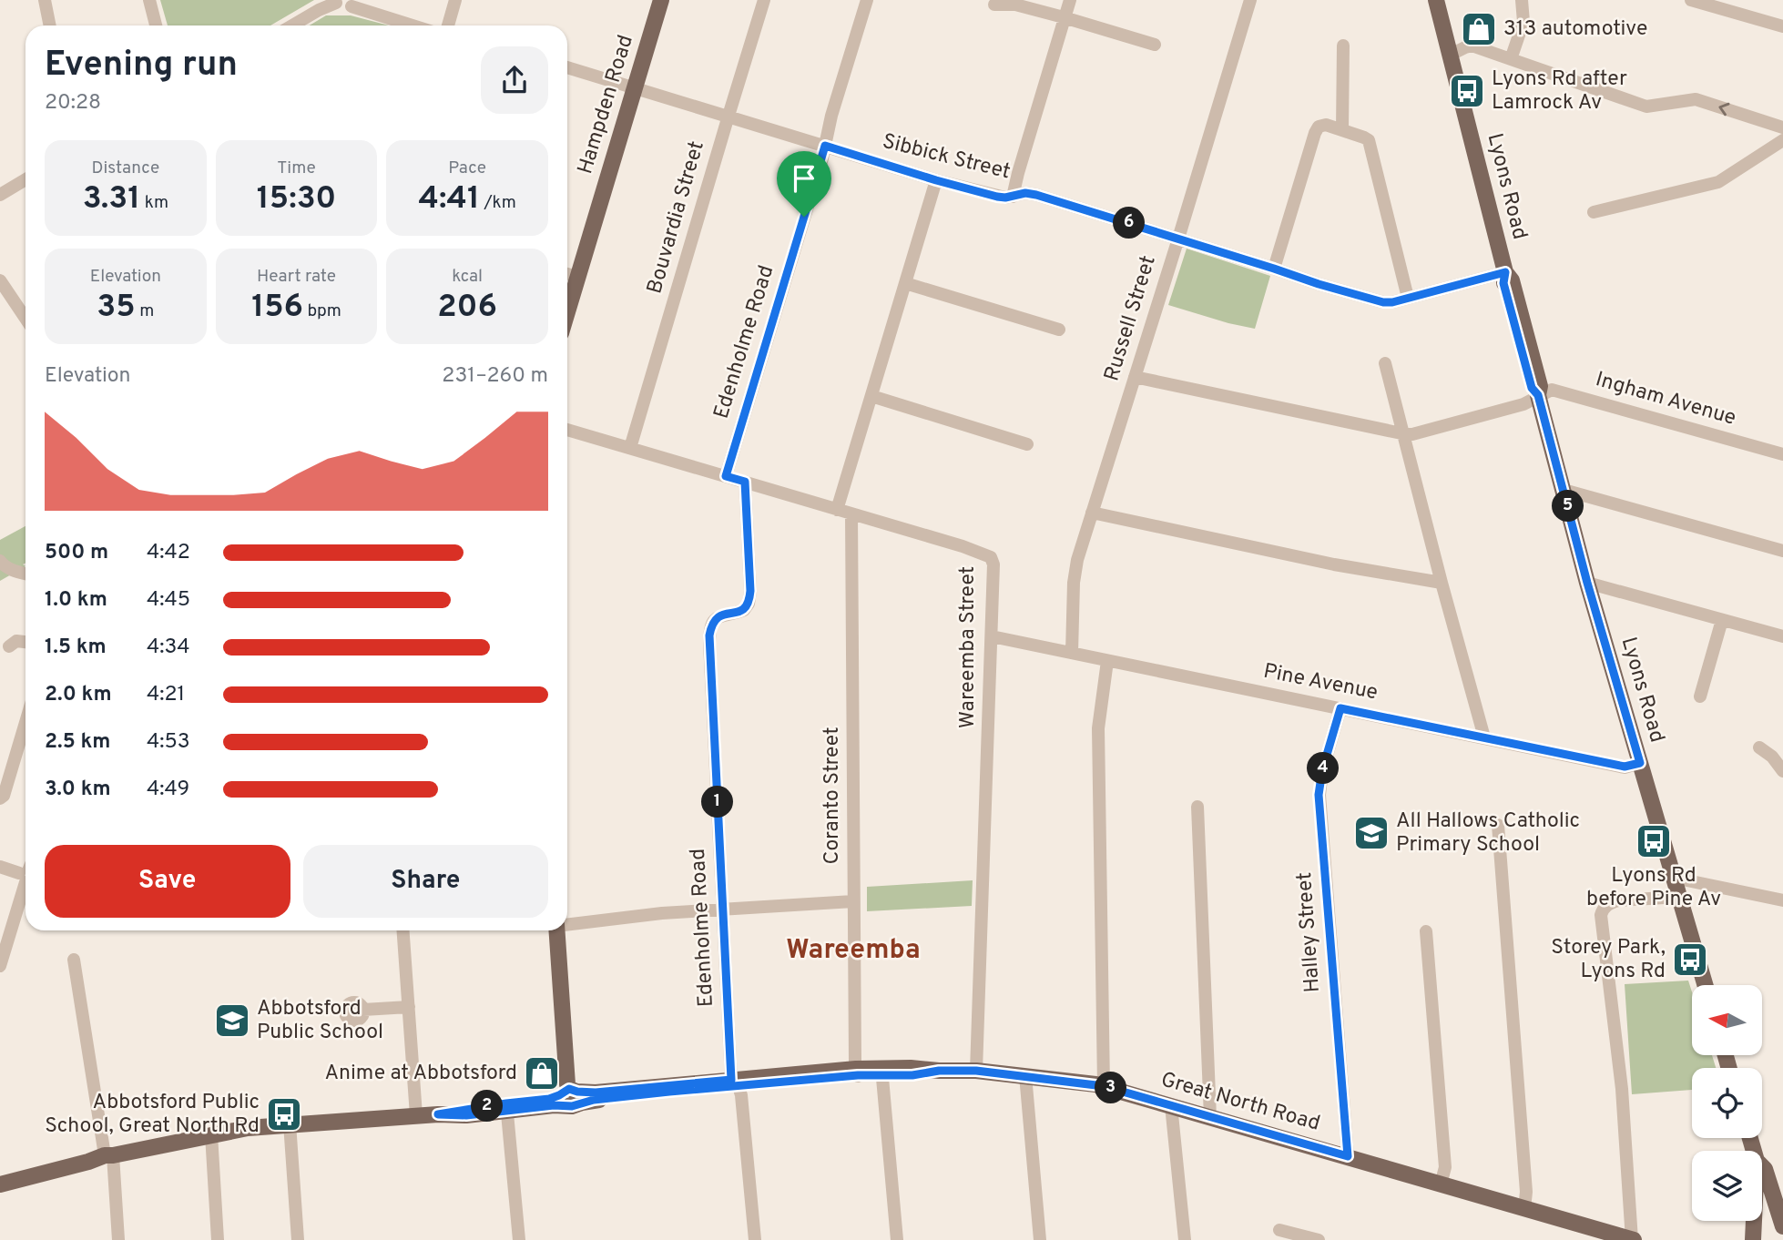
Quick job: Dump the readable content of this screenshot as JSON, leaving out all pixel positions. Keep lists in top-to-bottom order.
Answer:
{
  "streets": {
    "main road": ["Hampden Road", "Lyons Road", "Great North Road"],
    "street": [
      "Sibbick Street",
      "Bouvardia Street",
      "Russell Street",
      "Edenholme Road",
      "Ingham Avenue",
      "Wareemba Street",
      "Pine Avenue",
      "Coranto Street",
      "Halley Street"
    ]
  },
  "crossings": [
    ["Hampden Road", "Sibbick Street"],
    ["Sibbick Street", "Lyons Road"],
    ["Sibbick Street", "Bouvardia Street"],
    ["Sibbick Street", "Russell Street"],
    ["Sibbick Street", "Edenholme Road"],
    ["Lyons Road", "Ingham Avenue"],
    ["Lyons Road", "Pine Avenue"],
    ["Bouvardia Street", "Wareemba Street"],
    ["Russell Street", "Pine Avenue"],
    ["Edenholme Road", "Wareemba Street"],
    ["Edenholme Road", "Great North Road"],
    ["Wareemba Street", "Pine Avenue"],
    ["Wareemba Street", "Coranto Street"],
    ["Wareemba Street", "Great North Road"],
    ["Pine Avenue", "Halley Street"],
    ["Coranto Street", "Great North Road"],
    ["Halley Street", "Great North Road"]
  ],
  "districts": ["Wareemba"],
  "places": {
    "shop": ["313 automotive", "Anime at Abbotsford"],
    "bus stop": [
      "Lyons Rd after Lamrock Av",
      "Lyons Rd before Pine Av",
      "Storey Park, Lyons Rd",
      "Abbotsford Public School, Great North Rd"
    ],
    "school or university": ["All Hallows Catholic Primary School", "Abbotsford Public School"]
  },
  "north": "left",
  "page": {
    "heading": ["Evening run", "20:28"],
    "stats": [
      ["Distance", "3.31 km"],
      ["Time", "15:30"],
      ["Pace", "4:41 /km"],
      ["Elevation", "35 m"],
      ["Heart rate", "156 bpm"],
      ["kcal", "206"]
    ],
    "pins": [
      "6",
      "5",
      "4",
      "1",
      "3",
      "2"
    ],
    "chart": ["Elevation", "231–260 m"],
    "list": [
      {
        "name": "500 m",
        "note": "4:42"
      },
      {
        "name": "1.0 km",
        "note": "4:45"
      },
      {
        "name": "1.5 km",
        "note": "4:34"
      },
      {
        "name": "2.0 km",
        "note": "4:21"
      },
      {
        "name": "2.5 km",
        "note": "4:53"
      },
      {
        "name": "3.0 km",
        "note": "4:49"
      }
    ],
    "buttons": ["Save", "Share"]
  }
}
